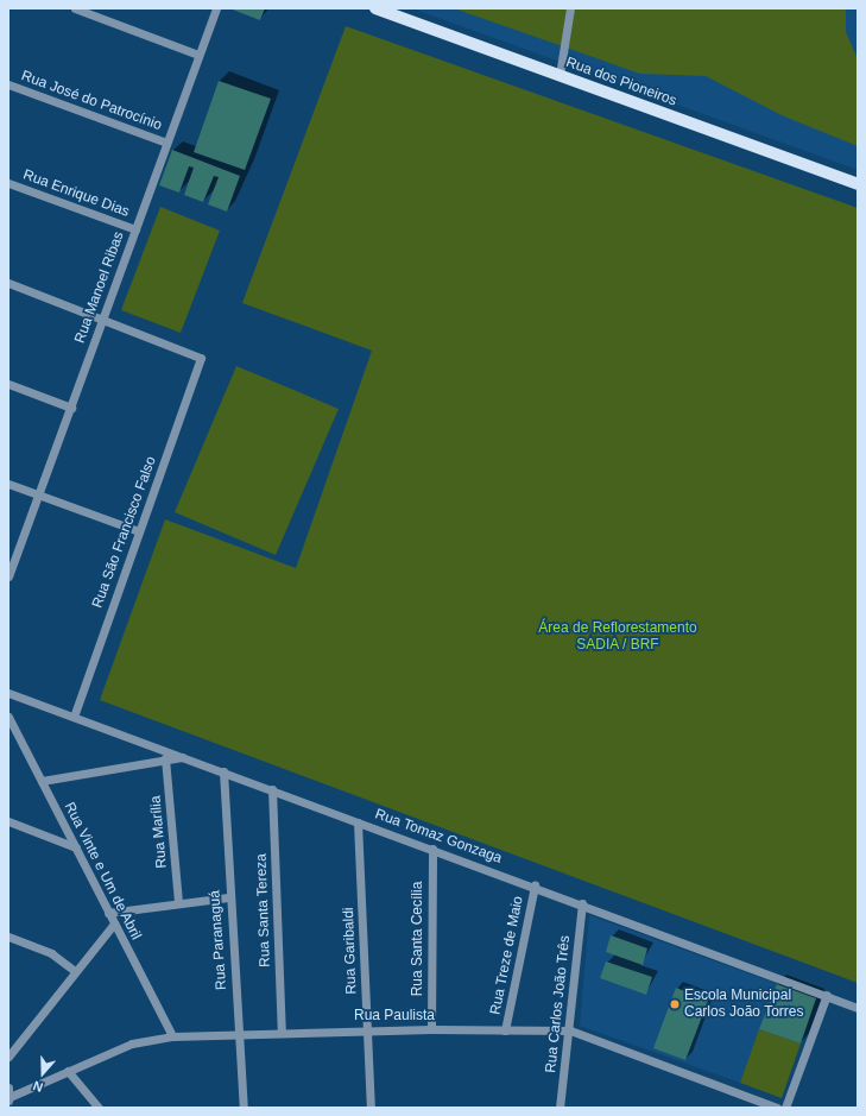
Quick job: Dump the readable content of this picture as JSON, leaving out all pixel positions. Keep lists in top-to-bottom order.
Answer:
{
  "streets": {
    "main road": ["Rua dos Pioneiros"],
    "street": [
      "Rua José do Patrocínio",
      "Rua Enrique Dias",
      "Rua Manoel Ribas",
      "Rua São Francisco Falso",
      "Rua Marília",
      "Rua Tomaz Gonzaga",
      "Rua Vinte e Um de Abril",
      "Rua Santa Tereza",
      "Rua Santa Cecília",
      "Rua Paranaguá",
      "Rua Garibaldi",
      "Rua Treze de Maio",
      "Rua Carlos João Três",
      "Rua Paulista"
    ]
  },
  "crossings": [
    ["Rua José do Patrocínio", "Rua Manoel Ribas"],
    ["Rua Enrique Dias", "Rua Manoel Ribas"],
    ["Rua Manoel Ribas", "Rua São Francisco Falso"],
    ["Rua São Francisco Falso", "Rua Tomaz Gonzaga"],
    ["Rua Tomaz Gonzaga", "Rua Santa Tereza"],
    ["Rua Tomaz Gonzaga", "Rua Santa Cecília"],
    ["Rua Tomaz Gonzaga", "Rua Paranaguá"],
    ["Rua Tomaz Gonzaga", "Rua Garibaldi"],
    ["Rua Tomaz Gonzaga", "Rua Treze de Maio"],
    ["Rua Tomaz Gonzaga", "Rua Carlos João Três"],
    ["Rua Vinte e Um de Abril", "Rua Paulista"],
    ["Rua Santa Tereza", "Rua Paulista"],
    ["Rua Santa Cecília", "Rua Paulista"],
    ["Rua Paranaguá", "Rua Paulista"],
    ["Rua Garibaldi", "Rua Paulista"],
    ["Rua Treze de Maio", "Rua Paulista"],
    ["Rua Carlos João Três", "Rua Paulista"]
  ],
  "parks": ["Área de Reflorestamento SADIA / BRF"],
  "places": ["Escola Municipal Carlos João Torres"],
  "north": "bottom"
}
